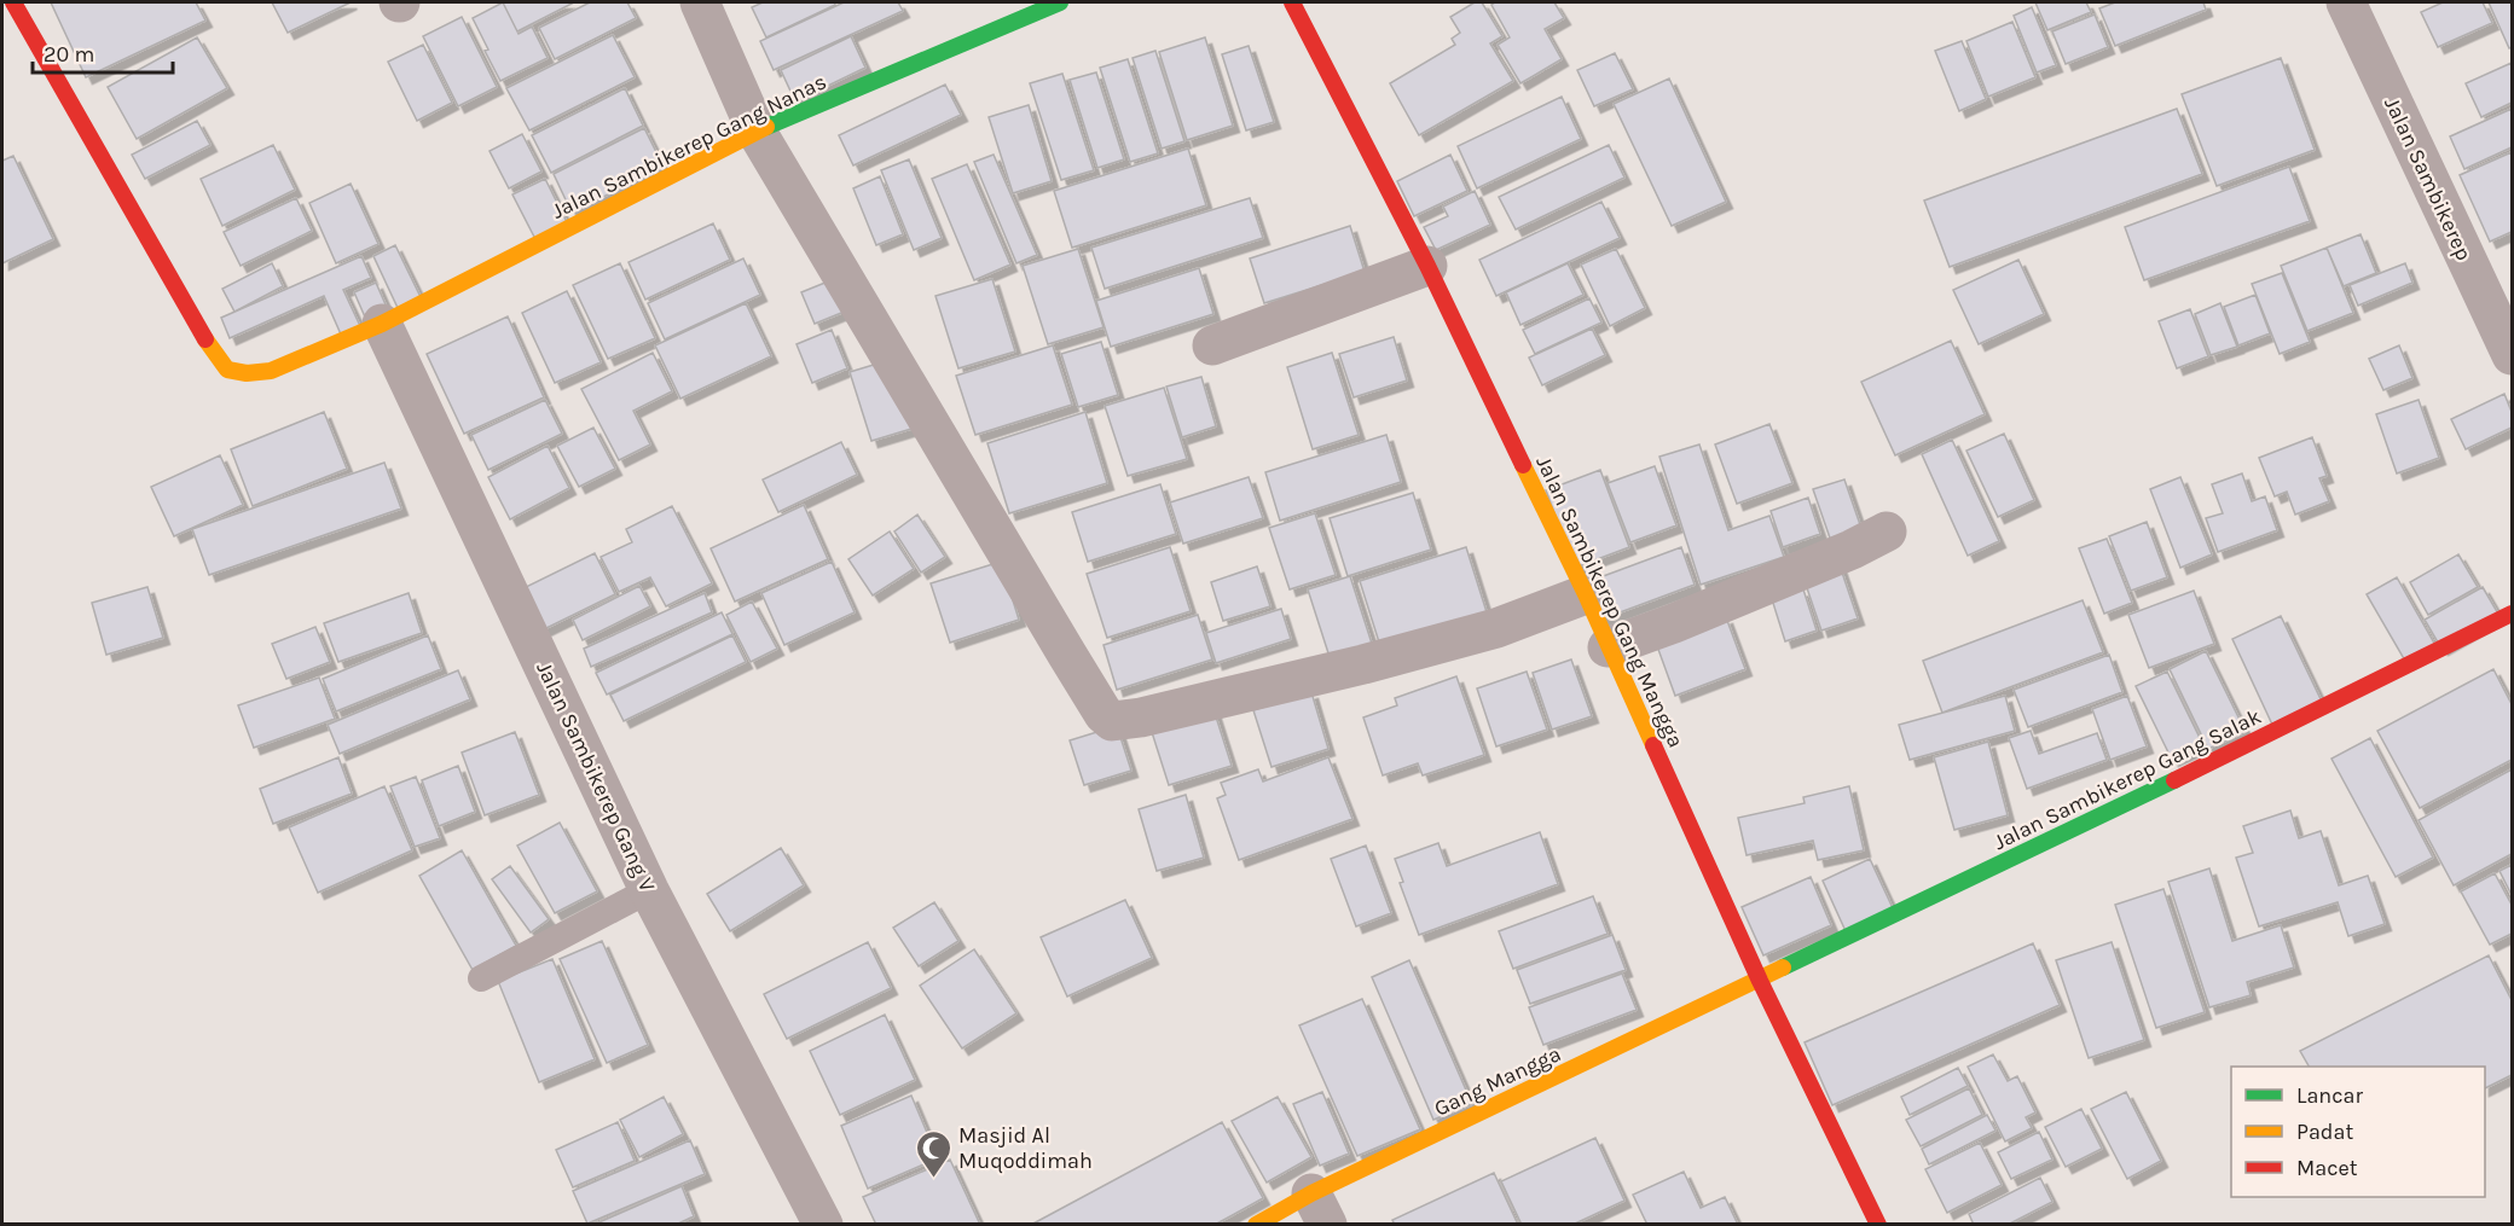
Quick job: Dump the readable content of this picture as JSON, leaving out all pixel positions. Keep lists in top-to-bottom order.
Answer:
{
  "streets": {
    "street": [
      "Jalan Sambikerep Gang Nanas",
      "Jalan Sambikerep",
      "Jalan Sambikerep Gang Mangga",
      "Jalan Sambikerep Gang V",
      "Jalan Sambikerep Gang Salak",
      "Gang Mangga"
    ]
  },
  "crossings": [
    ["Jalan Sambikerep Gang Nanas", "Jalan Sambikerep Gang V"],
    ["Jalan Sambikerep Gang Mangga", "Jalan Sambikerep Gang Salak"],
    ["Jalan Sambikerep Gang Mangga", "Gang Mangga"],
    ["Jalan Sambikerep Gang Salak", "Gang Mangga"]
  ],
  "places": {
    "mosque": ["Masjid Al Muqoddimah"]
  },
  "legend": ["Lancar", "Padat", "Macet"],
  "scale_bar": "20 m"
}
